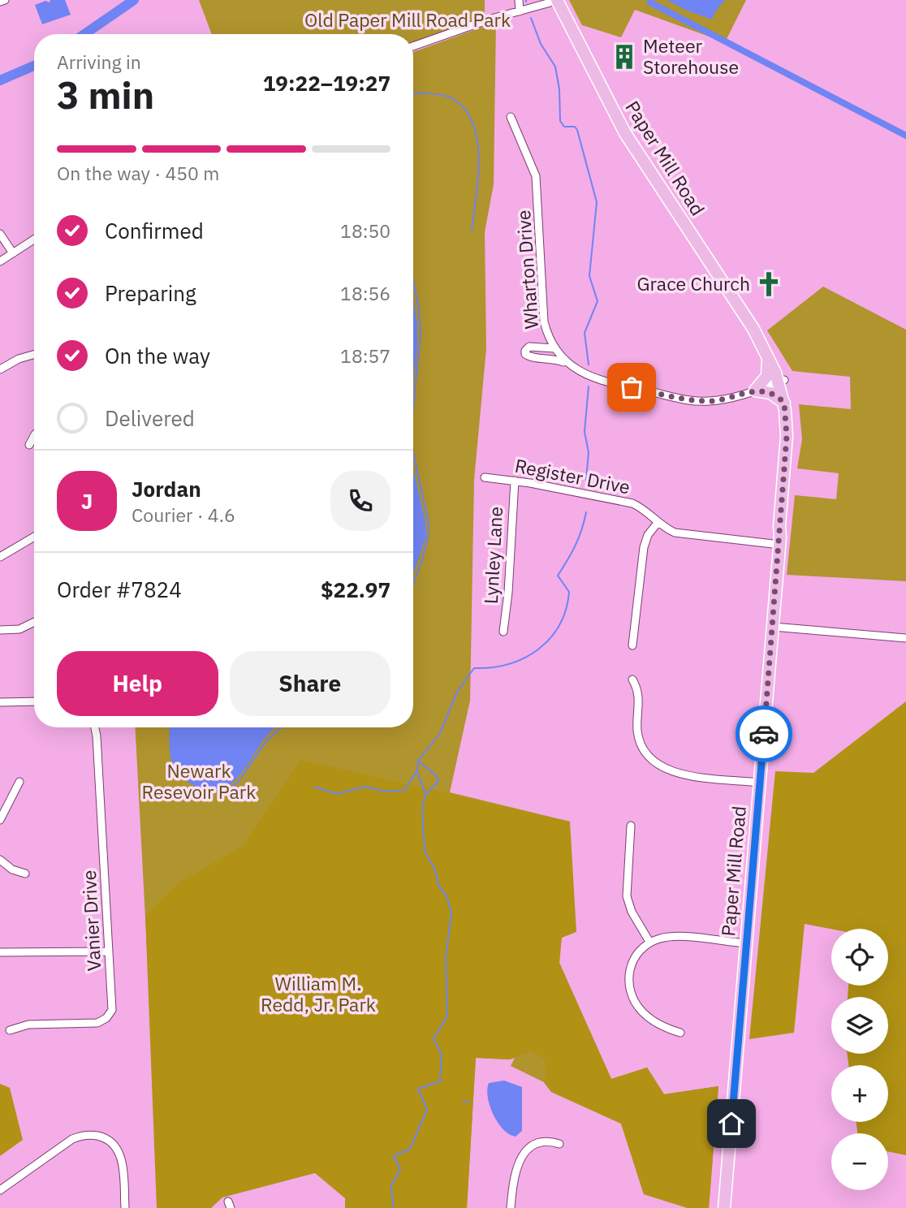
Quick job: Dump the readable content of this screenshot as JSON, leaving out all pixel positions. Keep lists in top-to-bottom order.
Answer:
{
  "streets": {
    "main road": ["Paper Mill Road"],
    "street": [
      "Wharton Drive",
      "Register Drive",
      "Lynley Lane",
      "Vanier Drive"
    ]
  },
  "crossings": [
    ["Paper Mill Road", "Wharton Drive"],
    ["Paper Mill Road", "Register Drive"],
    ["Register Drive", "Lynley Lane"]
  ],
  "parks": ["Old Paper Mill Road Park", "Newark Resevoir Park", "William M. Redd, Jr. Park"],
  "places": {
    "building": ["Meteer Storehouse"],
    "church": ["Grace Church"]
  },
  "page": {
    "heading": ["3 min", "Arriving in", "19:22–19:27"],
    "panel": [
      "Jordan",
      "Courier · 4.6",
      "Order #7824",
      "$22.97"
    ],
    "bar": "On the way · 450 m",
    "list": [
      ["Confirmed", "18:50"],
      ["Preparing", "18:56"],
      ["On the way", "18:57"],
      "Delivered"
    ],
    "round": "J",
    "buttons": ["Help", "Share"],
    "map_buttons": ["+", "−"]
  }
}
